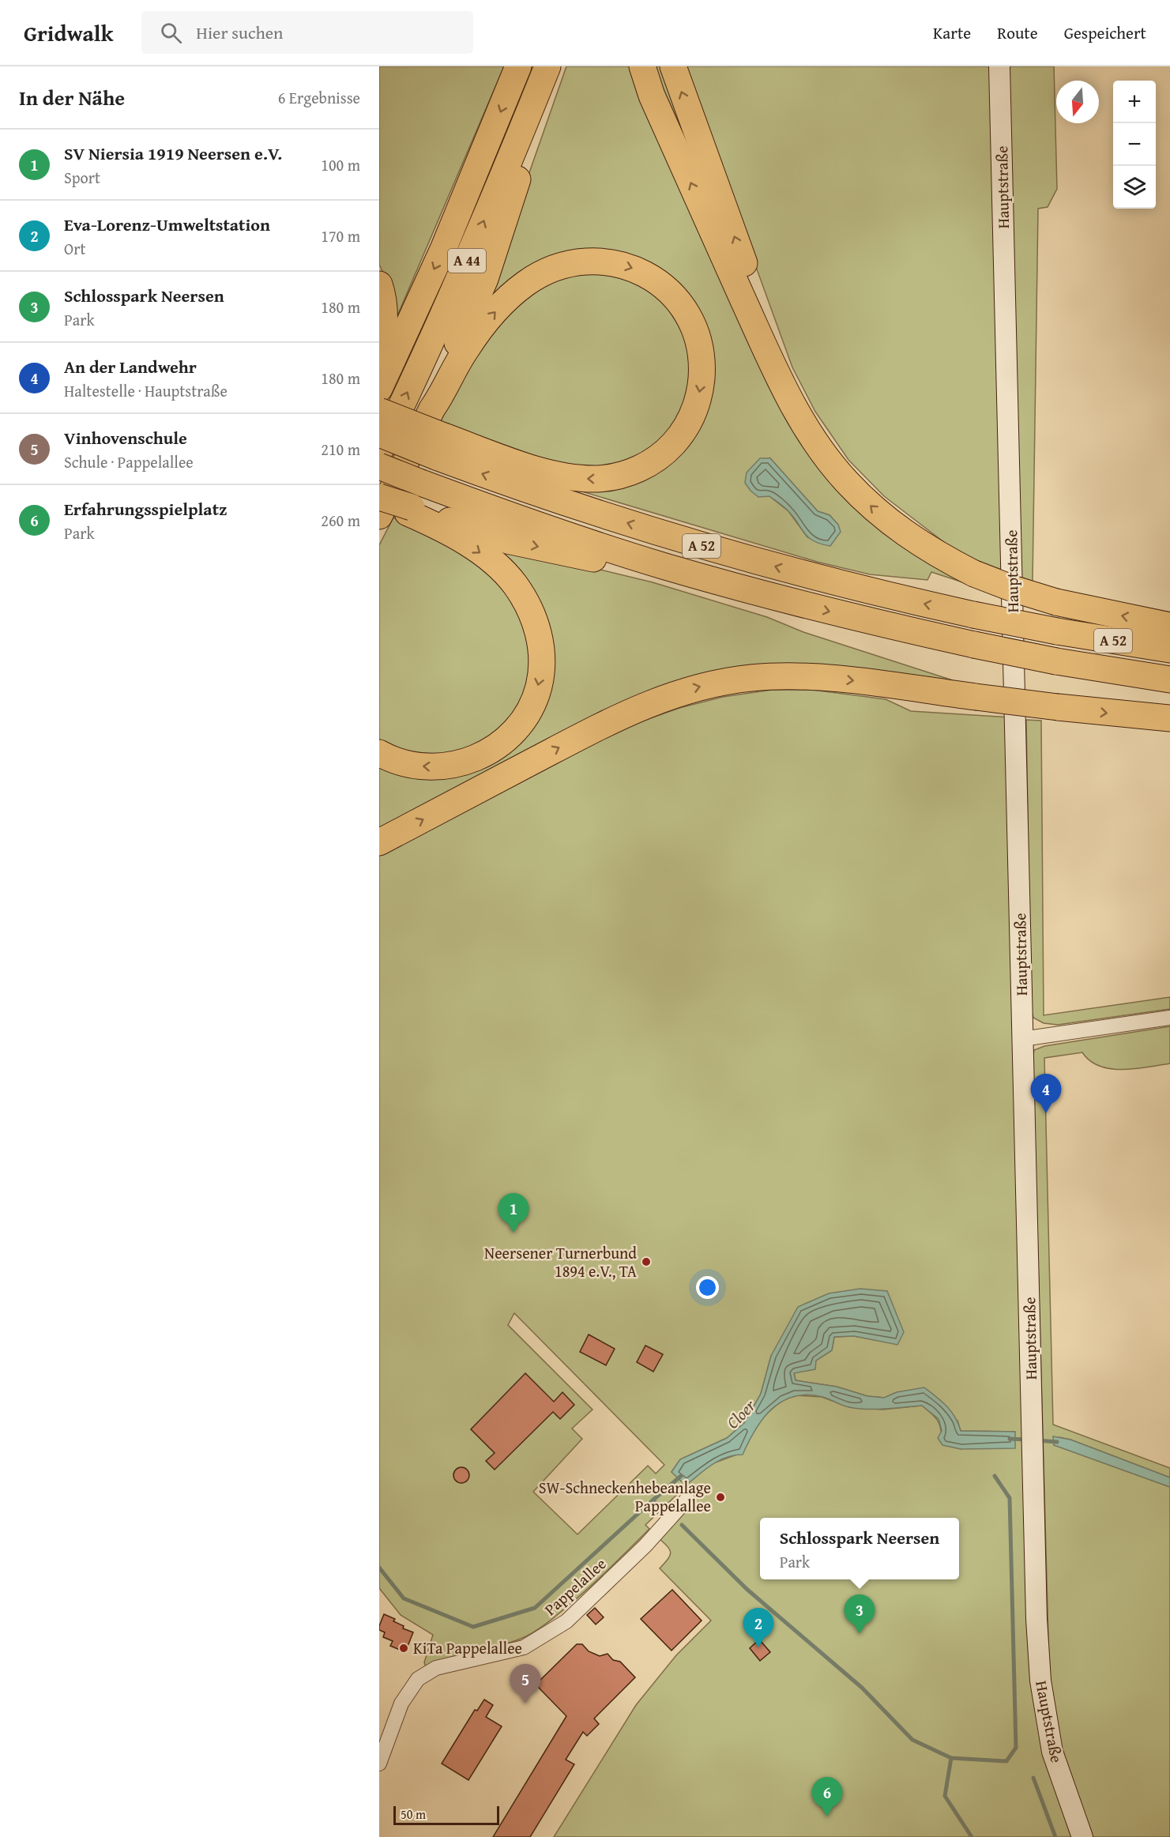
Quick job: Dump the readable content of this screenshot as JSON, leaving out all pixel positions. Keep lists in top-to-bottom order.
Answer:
{
  "streets": {
    "highway": ["A 44", "A 52"],
    "street": ["Hauptstraße", "Pappelallee"]
  },
  "water": ["Cloer"],
  "places": ["Neersener Turnerbund 1894 e.V., TA", "SW-Schneckenhebeanlage Pappelallee", "KiTa Pappelallee"],
  "scale_bar": "50 m",
  "north": "bottom",
  "page": {
    "header": "Gridwalk",
    "search": "Hier suchen",
    "nav": ["Karte", "Route", "Gespeichert"],
    "heading": ["In der Nähe", "6 Ergebnisse"],
    "map_buttons": ["+", "−"],
    "list": [
      {
        "mark": "1",
        "name": "SV Niersia 1919 Neersen e.V.",
        "note": "Sport",
        "value": "100 m"
      },
      {
        "mark": "2",
        "name": "Eva-Lorenz-Umweltstation",
        "note": "Ort",
        "value": "170 m"
      },
      {
        "mark": "3",
        "name": "Schlosspark Neersen",
        "note": "Park",
        "value": "180 m"
      },
      {
        "mark": "4",
        "name": "An der Landwehr",
        "note": "Haltestelle · Hauptstraße",
        "value": "180 m"
      },
      {
        "mark": "5",
        "name": "Vinhovenschule",
        "note": "Schule · Pappelallee",
        "value": "210 m"
      },
      {
        "mark": "6",
        "name": "Erfahrungsspielplatz",
        "note": "Park",
        "value": "260 m"
      }
    ],
    "pins": [
      "4",
      "1",
      "3",
      "2",
      "5",
      "6"
    ],
    "popup": ["Schlosspark Neersen", "Park"],
    "scale": "50 m"
  }
}
